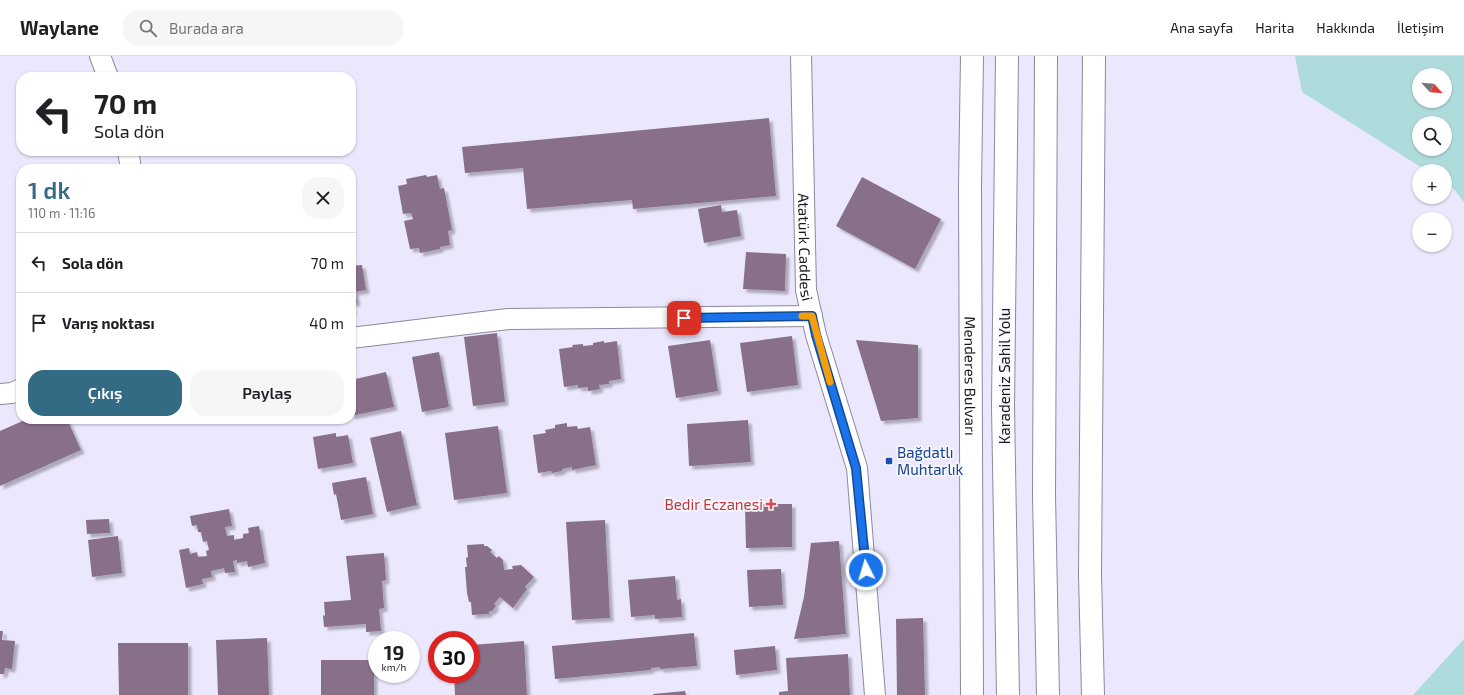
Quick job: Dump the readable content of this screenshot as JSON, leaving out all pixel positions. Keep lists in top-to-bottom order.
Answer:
{
  "streets": {
    "main road": ["Menderes Bulvarı", "Karadeniz Sahil Yolu"],
    "street": ["Atatürk Caddesi"]
  },
  "places": {
    "transit": ["Bağdatlı Muhtarlık"],
    "health": ["Bedir Eczanesi"]
  },
  "north": "bottom right",
  "page": {
    "header": "Waylane",
    "search": "Burada ara",
    "nav": [
      "Ana sayfa",
      "Harita",
      "Hakkında",
      "İletişim"
    ],
    "map_buttons": ["+", "−"],
    "turn": ["70 m", "Sola dön"],
    "heading": ["1 dk", "110 m · 11:16"],
    "list": [
      {
        "name": "Sola dön",
        "value": "70 m"
      },
      {
        "name": "Varış noktası",
        "value": "40 m"
      }
    ],
    "buttons": ["Çıkış", "Paylaş"],
    "speed": "19 km/h",
    "limit": "30"
  }
}
